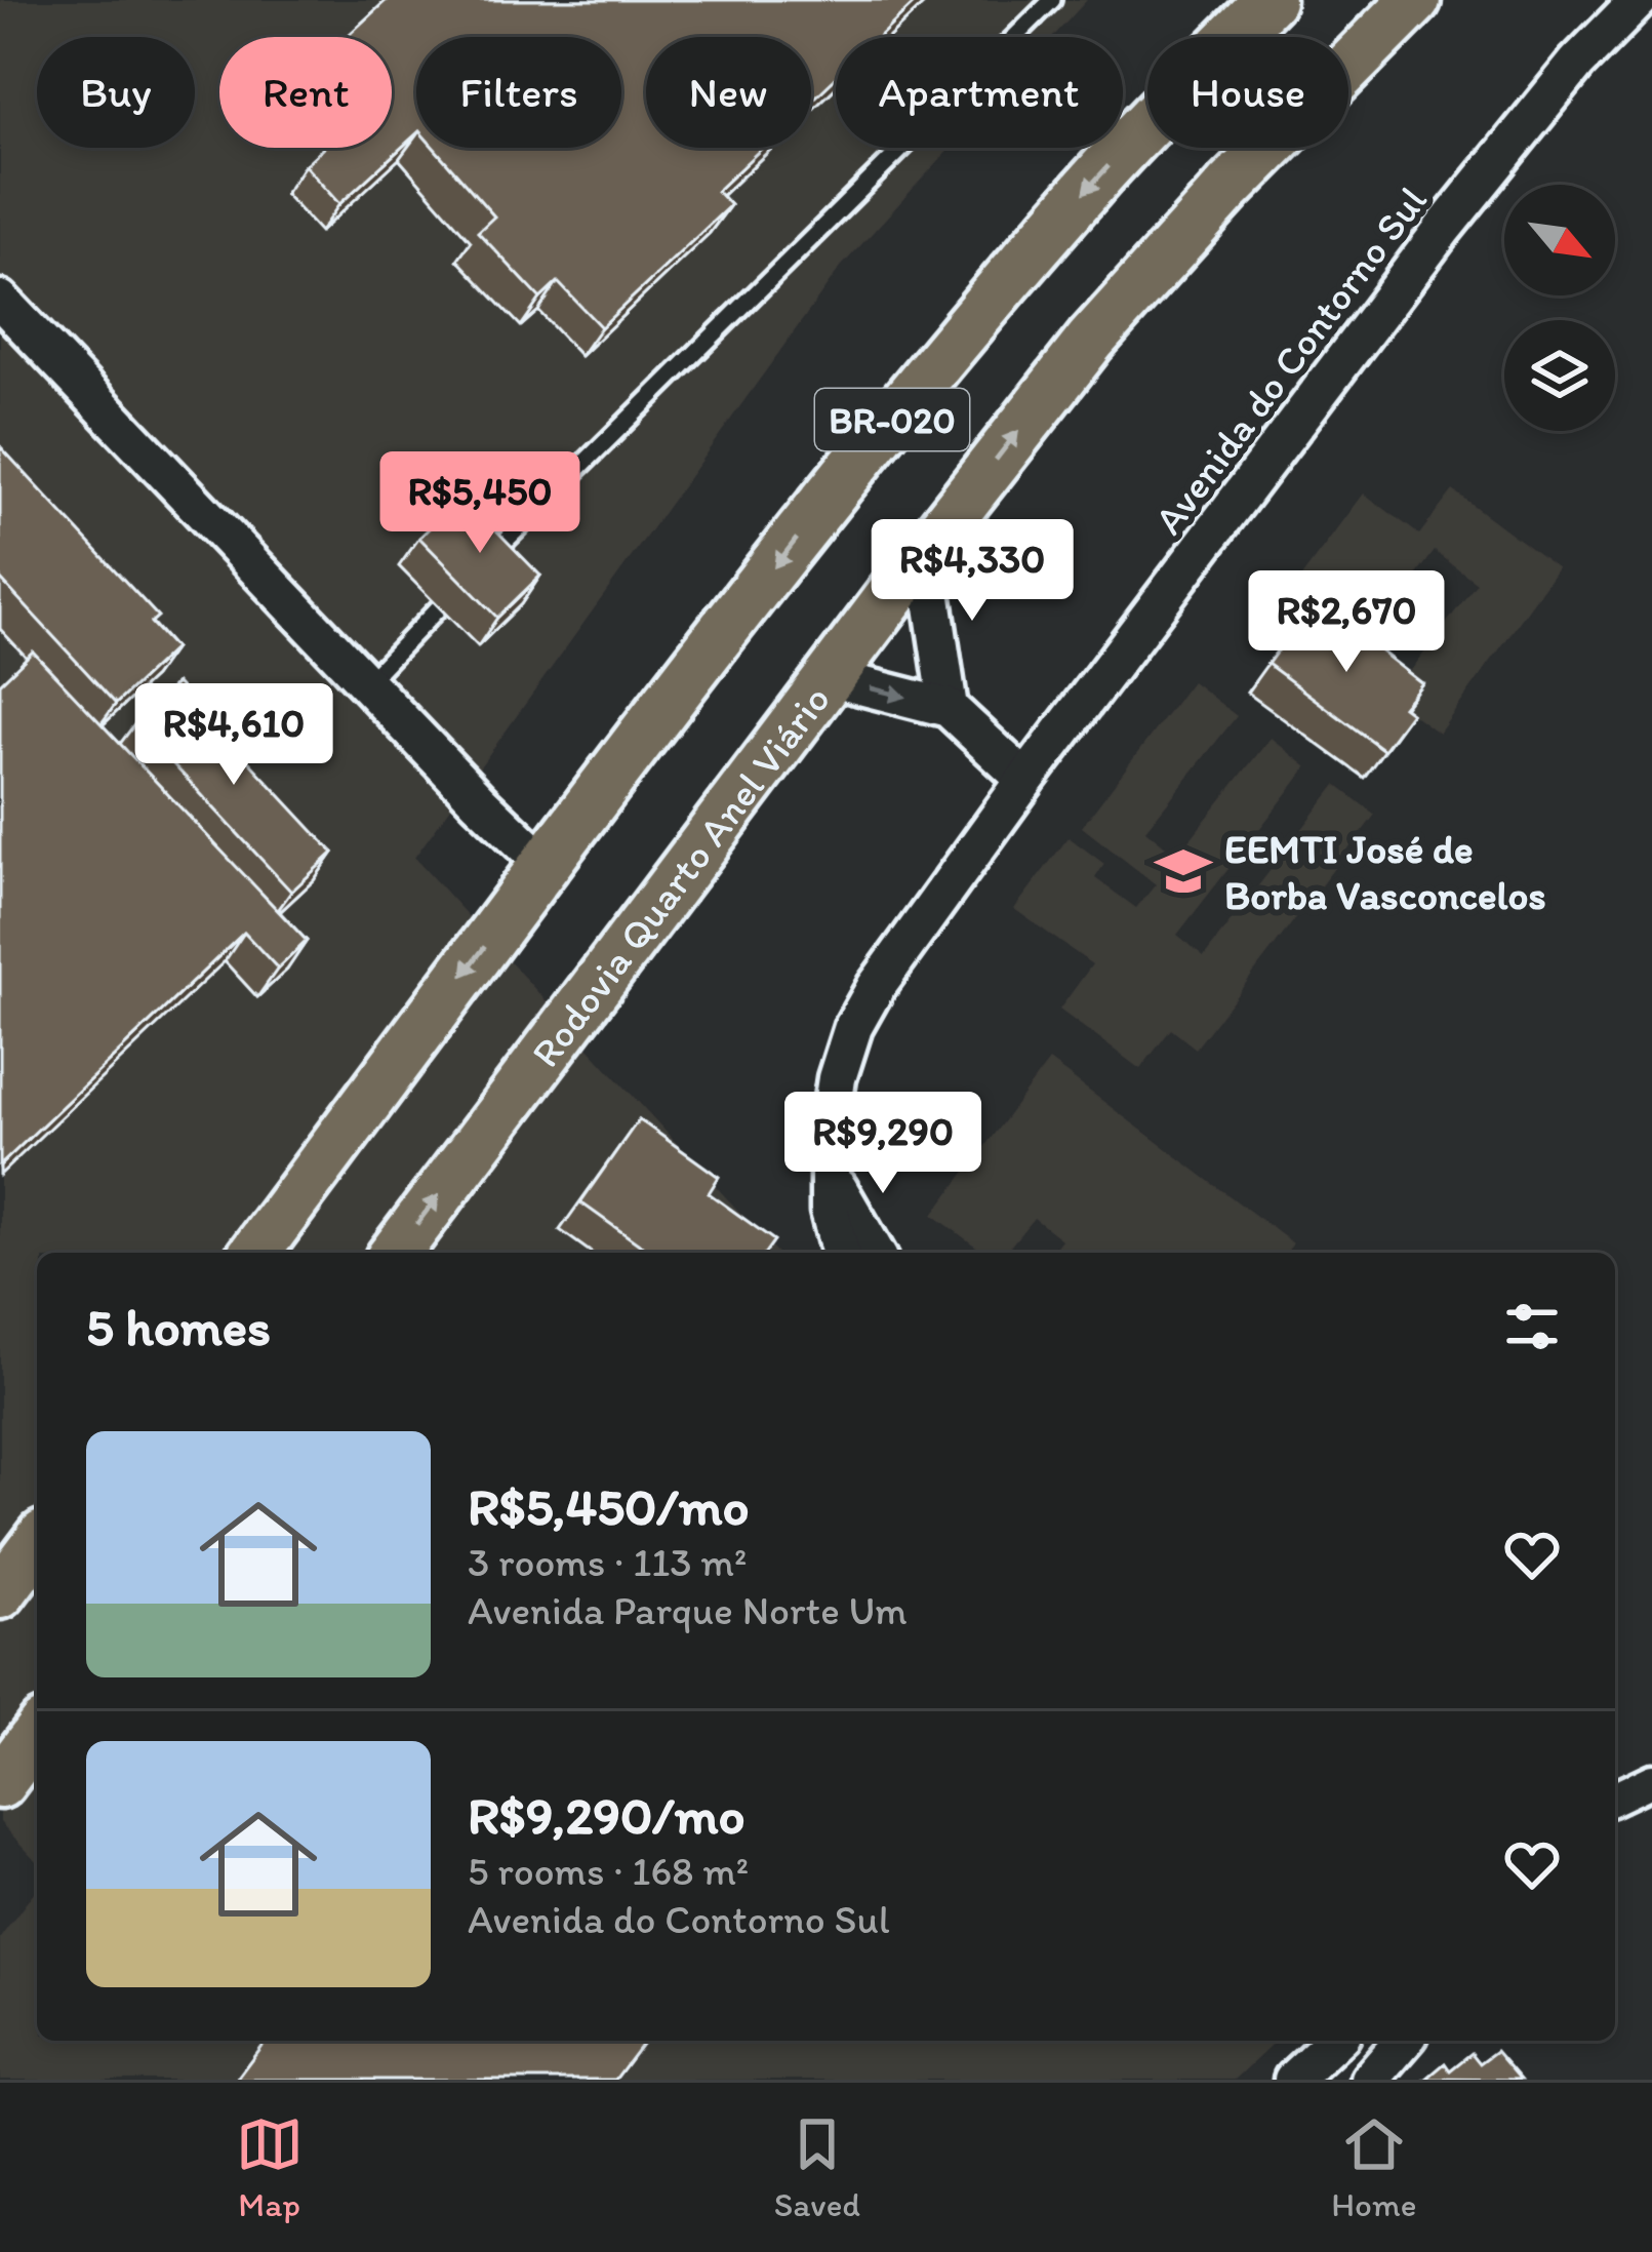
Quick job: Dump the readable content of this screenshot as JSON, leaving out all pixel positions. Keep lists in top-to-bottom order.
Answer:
{
  "streets": {
    "highway": ["BR-020", "Rodovia Quarto Anel Viário"],
    "street": ["Avenida do Contorno Sul"]
  },
  "places": {
    "school or university": ["EEMTI José de Borba Vasconcelos"]
  },
  "north": "bottom right",
  "page": {
    "chip": [
      "Buy",
      "Rent",
      "Filters",
      "New",
      "Apartment",
      "House"
    ],
    "price": [
      "R$5,450",
      "R$4,330",
      "R$2,670",
      "R$4,610",
      "R$9,290"
    ],
    "heading": "5 homes",
    "list": [
      {
        "name": "R$5,450/mo",
        "note": "3 rooms · 113 m² · Avenida Parque Norte Um"
      },
      {
        "name": "R$9,290/mo",
        "note": "5 rooms · 168 m² · Avenida do Contorno Sul"
      }
    ],
    "tabs": ["Map", "Saved", "Home"]
  }
}
